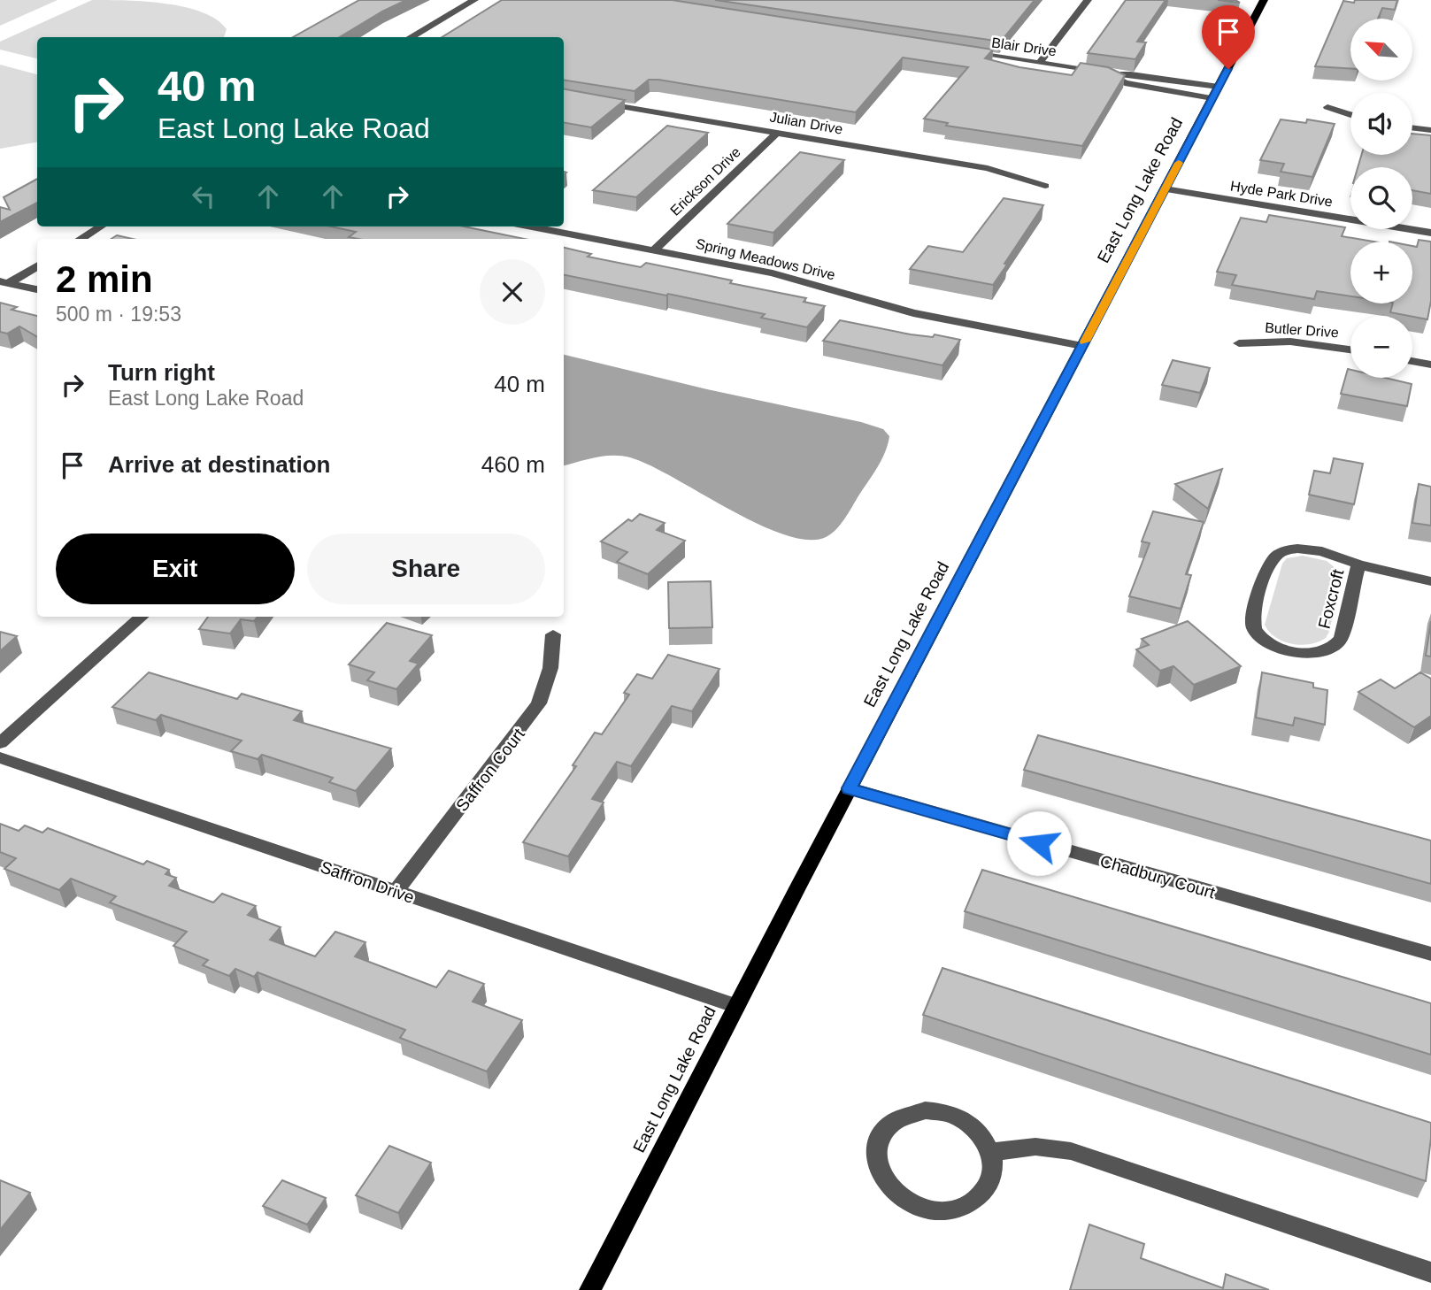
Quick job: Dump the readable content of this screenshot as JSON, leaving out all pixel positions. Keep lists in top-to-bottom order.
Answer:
{
  "streets": {
    "main road": ["East Long Lake Road"],
    "street": [
      "Blair Drive",
      "Julian Drive",
      "Erickson Drive",
      "Hyde Park Drive",
      "Spring Meadows Drive",
      "Butler Drive",
      "Foxcroft",
      "Saffron Court",
      "Chadbury Court",
      "Saffron Drive"
    ]
  },
  "crossings": [
    ["Blair Drive", "East Long Lake Road"],
    ["Julian Drive", "Erickson Drive"],
    ["Erickson Drive", "Spring Meadows Drive"],
    ["East Long Lake Road", "Hyde Park Drive"],
    ["East Long Lake Road", "Spring Meadows Drive"],
    ["East Long Lake Road", "Chadbury Court"],
    ["East Long Lake Road", "Saffron Drive"],
    ["Saffron Court", "Saffron Drive"]
  ],
  "north": "top left",
  "page": {
    "map_buttons": ["+", "−"],
    "turn": ["40 m", "East Long Lake Road"],
    "heading": ["2 min", "500 m · 19:53"],
    "list": [
      {
        "name": "Turn right",
        "note": "East Long Lake Road",
        "value": "40 m"
      },
      {
        "name": "Arrive at destination",
        "value": "460 m"
      }
    ],
    "buttons": ["Exit", "Share"]
  }
}
